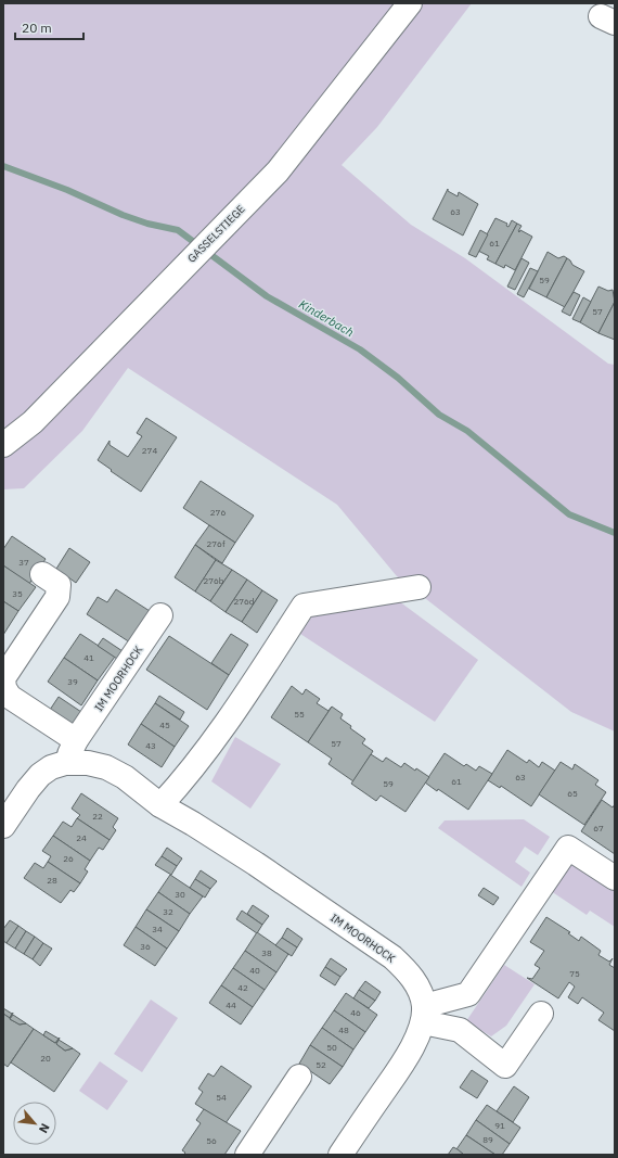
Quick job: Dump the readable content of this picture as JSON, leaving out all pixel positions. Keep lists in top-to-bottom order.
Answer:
{
  "streets": {
    "street": ["GASSELSTIEGE", "IM MOORHOCK"]
  },
  "water": ["Kinderbach"],
  "house_numbers": [
    "63",
    "61",
    "59",
    "57",
    "274",
    "276",
    "276f",
    "37",
    "276b",
    "35",
    "276d",
    "41",
    "39",
    "55",
    "45",
    "57",
    "43",
    "63",
    "61",
    "59",
    "65",
    "22",
    "67",
    "24",
    "26",
    "28",
    "30",
    "32",
    "34",
    "36",
    "38",
    "40",
    "75",
    "42",
    "44",
    "46",
    "48",
    "50",
    "20",
    "52",
    "54",
    "91",
    "89",
    "56"
  ],
  "scale_bar": "20 m",
  "north": "bottom right"
}
